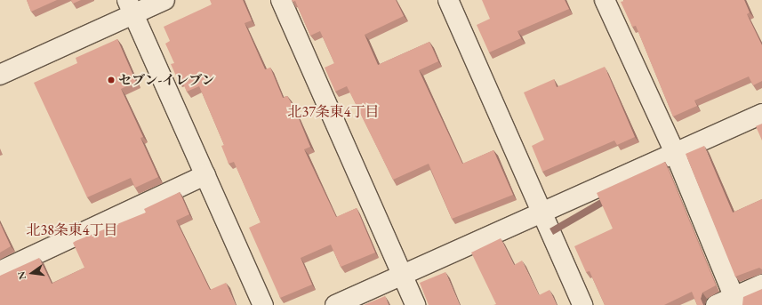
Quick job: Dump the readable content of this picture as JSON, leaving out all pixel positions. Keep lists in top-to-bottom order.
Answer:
{
  "districts": ["北37条東4丁目", "北38条東4丁目"],
  "places": ["セブン-イレブン"],
  "north": "left"
}
